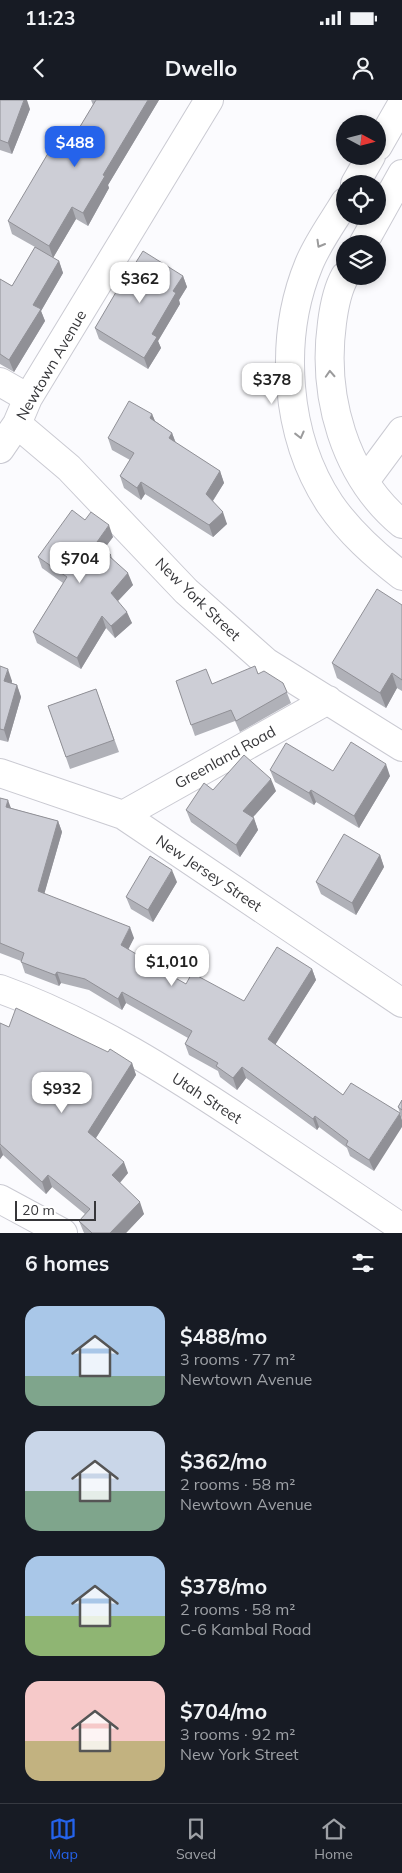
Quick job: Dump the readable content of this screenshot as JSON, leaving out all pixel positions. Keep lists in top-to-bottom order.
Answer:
{
  "streets": {
    "street": [
      "Newtown Avenue",
      "New York Street",
      "Greenland Road",
      "New Jersey Street",
      "Utah Street"
    ]
  },
  "crossings": [
    ["Newtown Avenue", "New York Street"],
    ["New York Street", "Greenland Road"],
    ["Greenland Road", "New Jersey Street"]
  ],
  "scale_bar": "20 m",
  "north": "right",
  "page": {
    "status": "11:23",
    "header": "Dwello",
    "price": [
      "$488",
      "$362",
      "$378",
      "$704",
      "$1,010",
      "$932"
    ],
    "scale": "20 m",
    "heading": "6 homes",
    "list": [
      {
        "name": "$488/mo",
        "note": "3 rooms · 77 m² · Newtown Avenue"
      },
      {
        "name": "$362/mo",
        "note": "2 rooms · 58 m² · Newtown Avenue"
      },
      {
        "name": "$378/mo",
        "note": "2 rooms · 58 m² · C-6 Kambal Road"
      },
      {
        "name": "$704/mo",
        "note": "3 rooms · 92 m² · New York Street"
      }
    ],
    "tabs": ["Map", "Saved", "Home"]
  }
}
